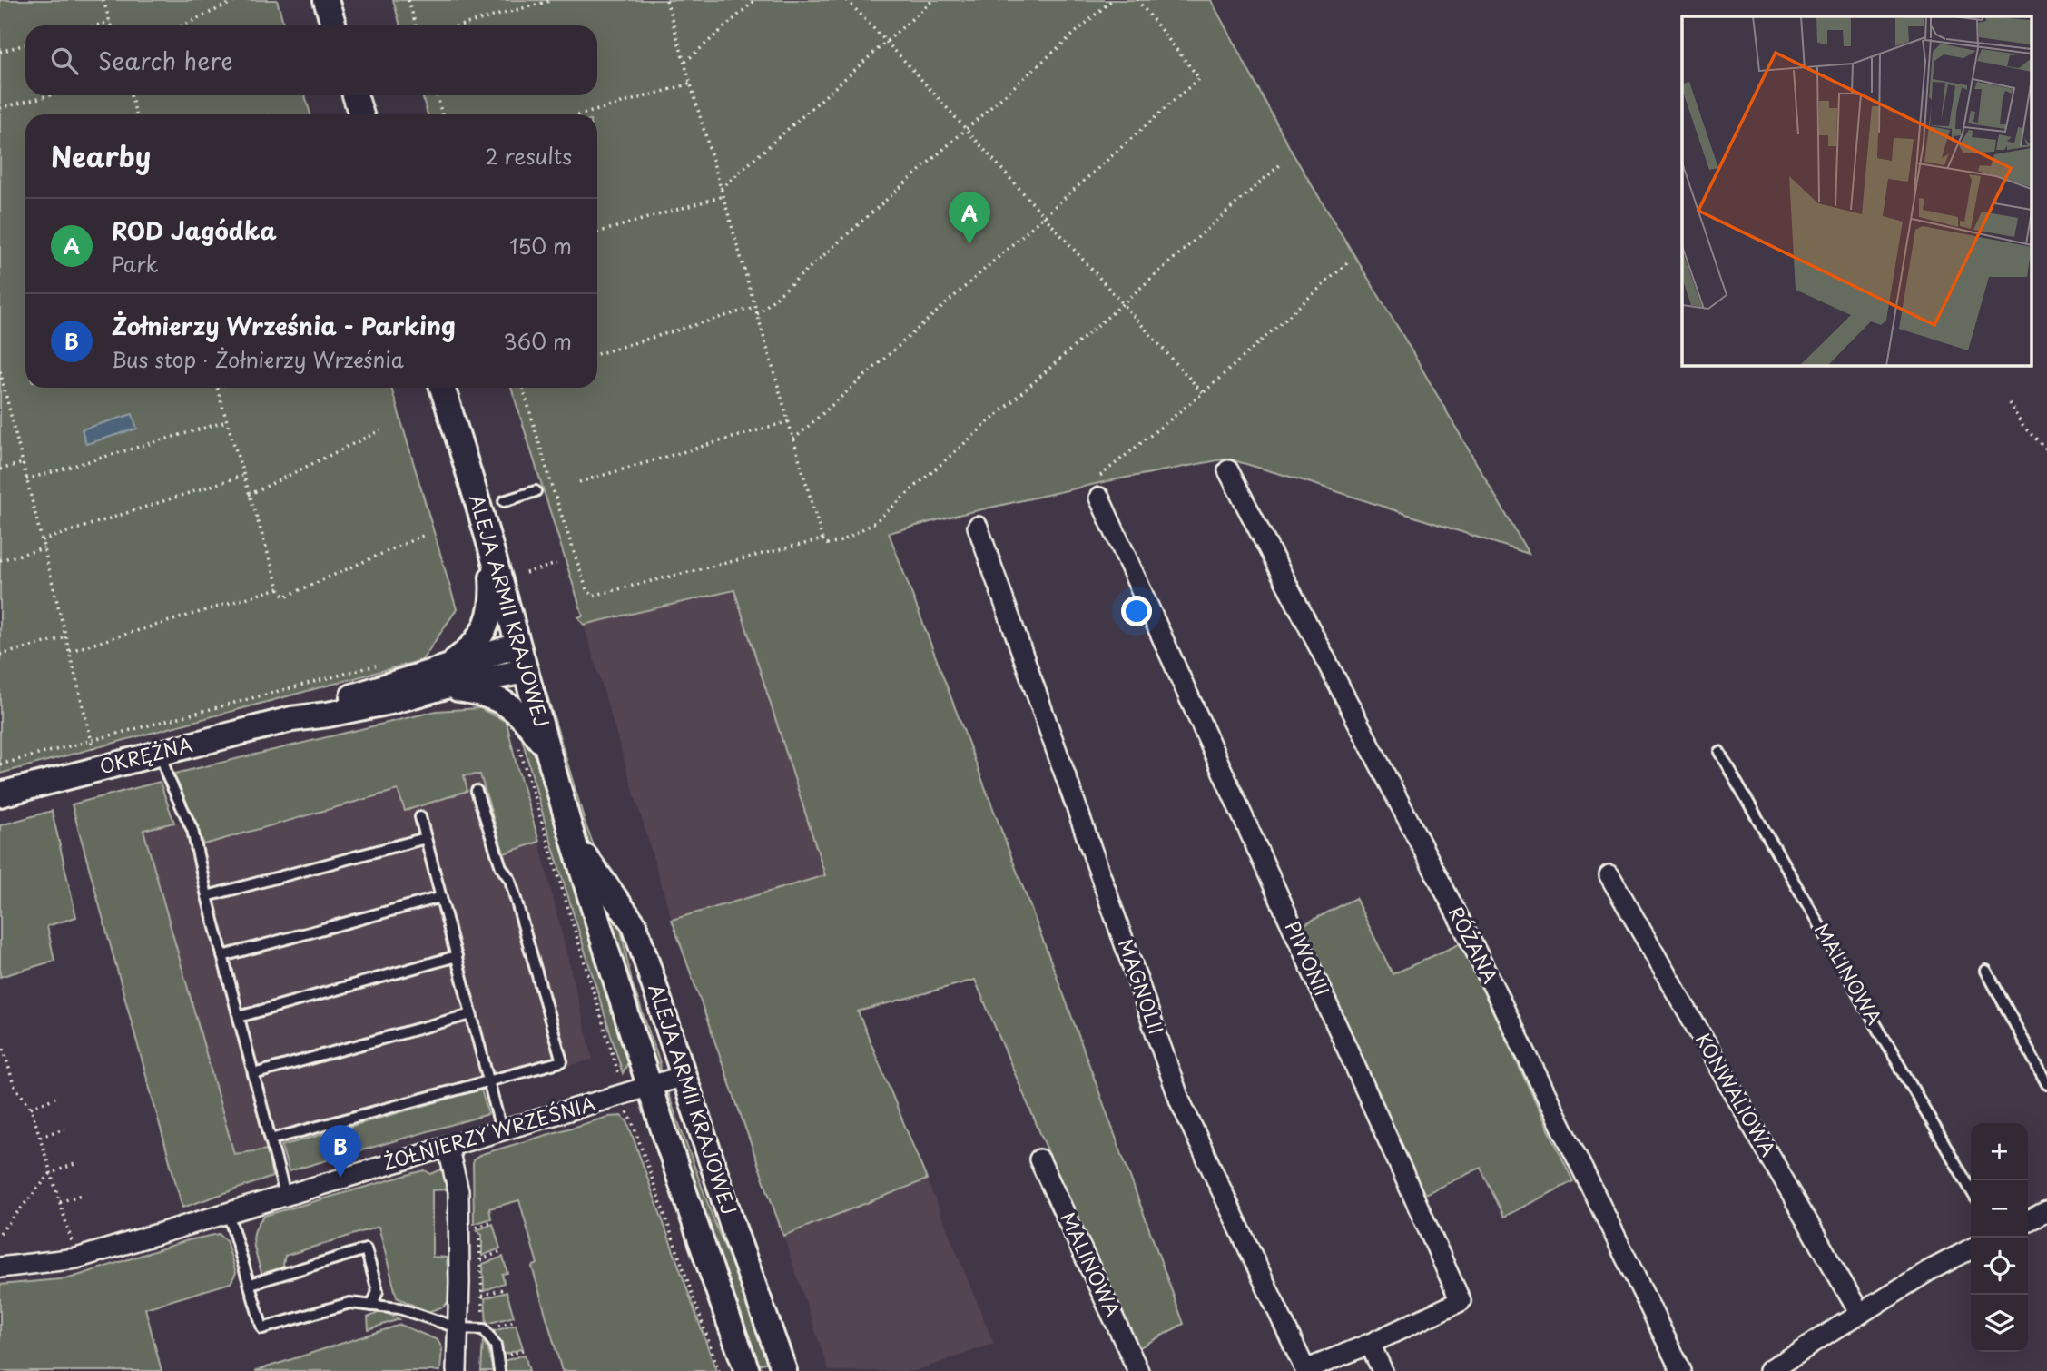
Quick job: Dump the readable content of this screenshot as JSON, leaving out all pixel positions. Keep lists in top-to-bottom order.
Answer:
{
  "streets": {
    "street": [
      "ALEJA ARMII KRAJOWEJ",
      "OKRĘŻNA",
      "RÓŻANA",
      "PIWONII",
      "MALINOWA",
      "MAGNOLII",
      "KONWALIOWA",
      "ŻOŁNIERZY WRZEŚNIA"
    ]
  },
  "crossings": [
    ["ALEJA ARMII KRAJOWEJ", "OKRĘŻNA"],
    ["ALEJA ARMII KRAJOWEJ", "ŻOŁNIERZY WRZEŚNIA"],
    ["PIWONII", "MAGNOLII"]
  ],
  "page": {
    "search": "Search here",
    "heading": ["Nearby", "2 results"],
    "pins": ["A", "B"],
    "list": [
      {
        "mark": "A",
        "name": "ROD Jagódka",
        "note": "Park",
        "value": "150 m"
      },
      {
        "mark": "B",
        "name": "Żołnierzy Września - Parking",
        "note": "Bus stop · Żołnierzy Września",
        "value": "360 m"
      }
    ],
    "map_buttons": ["+", "−"]
  }
}
